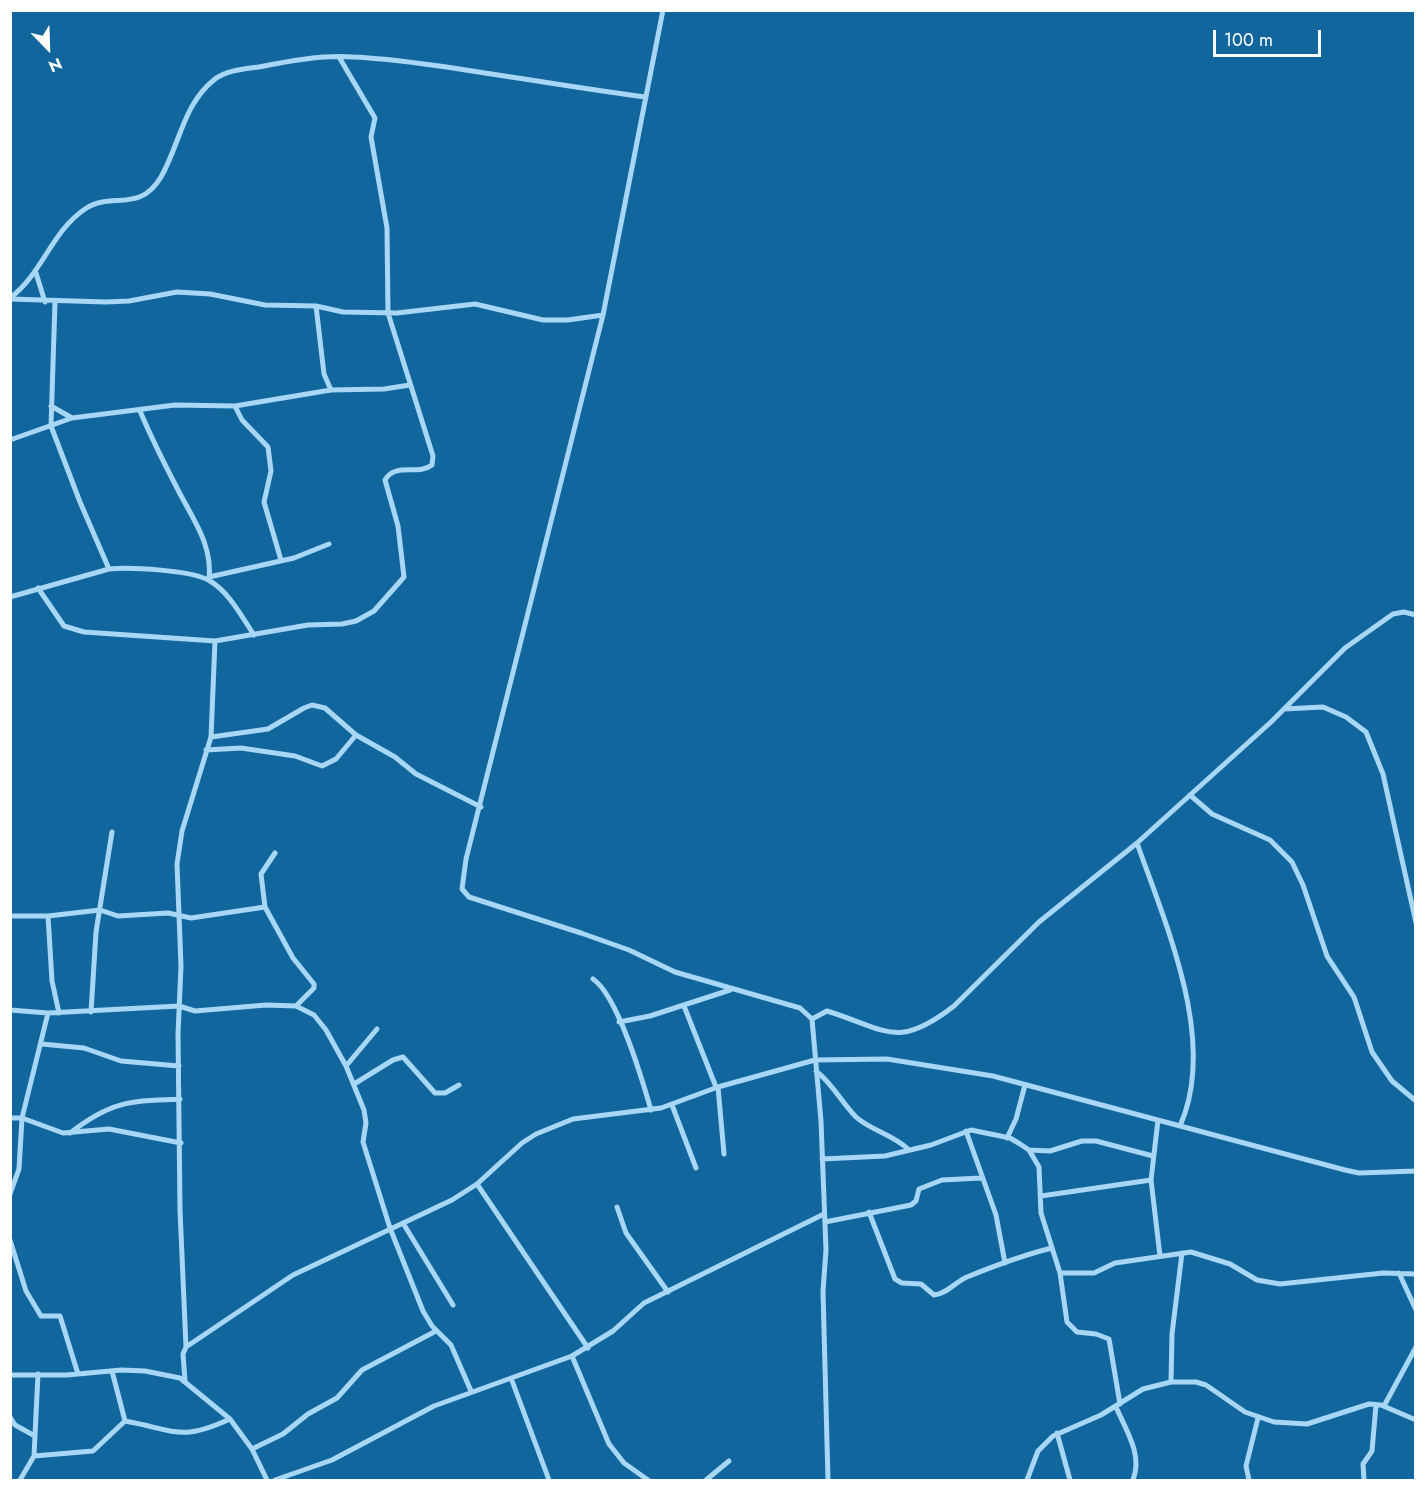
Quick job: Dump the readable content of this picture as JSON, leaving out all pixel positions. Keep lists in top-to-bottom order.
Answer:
{
  "scale_bar": "100 m",
  "north": "bottom right"
}
